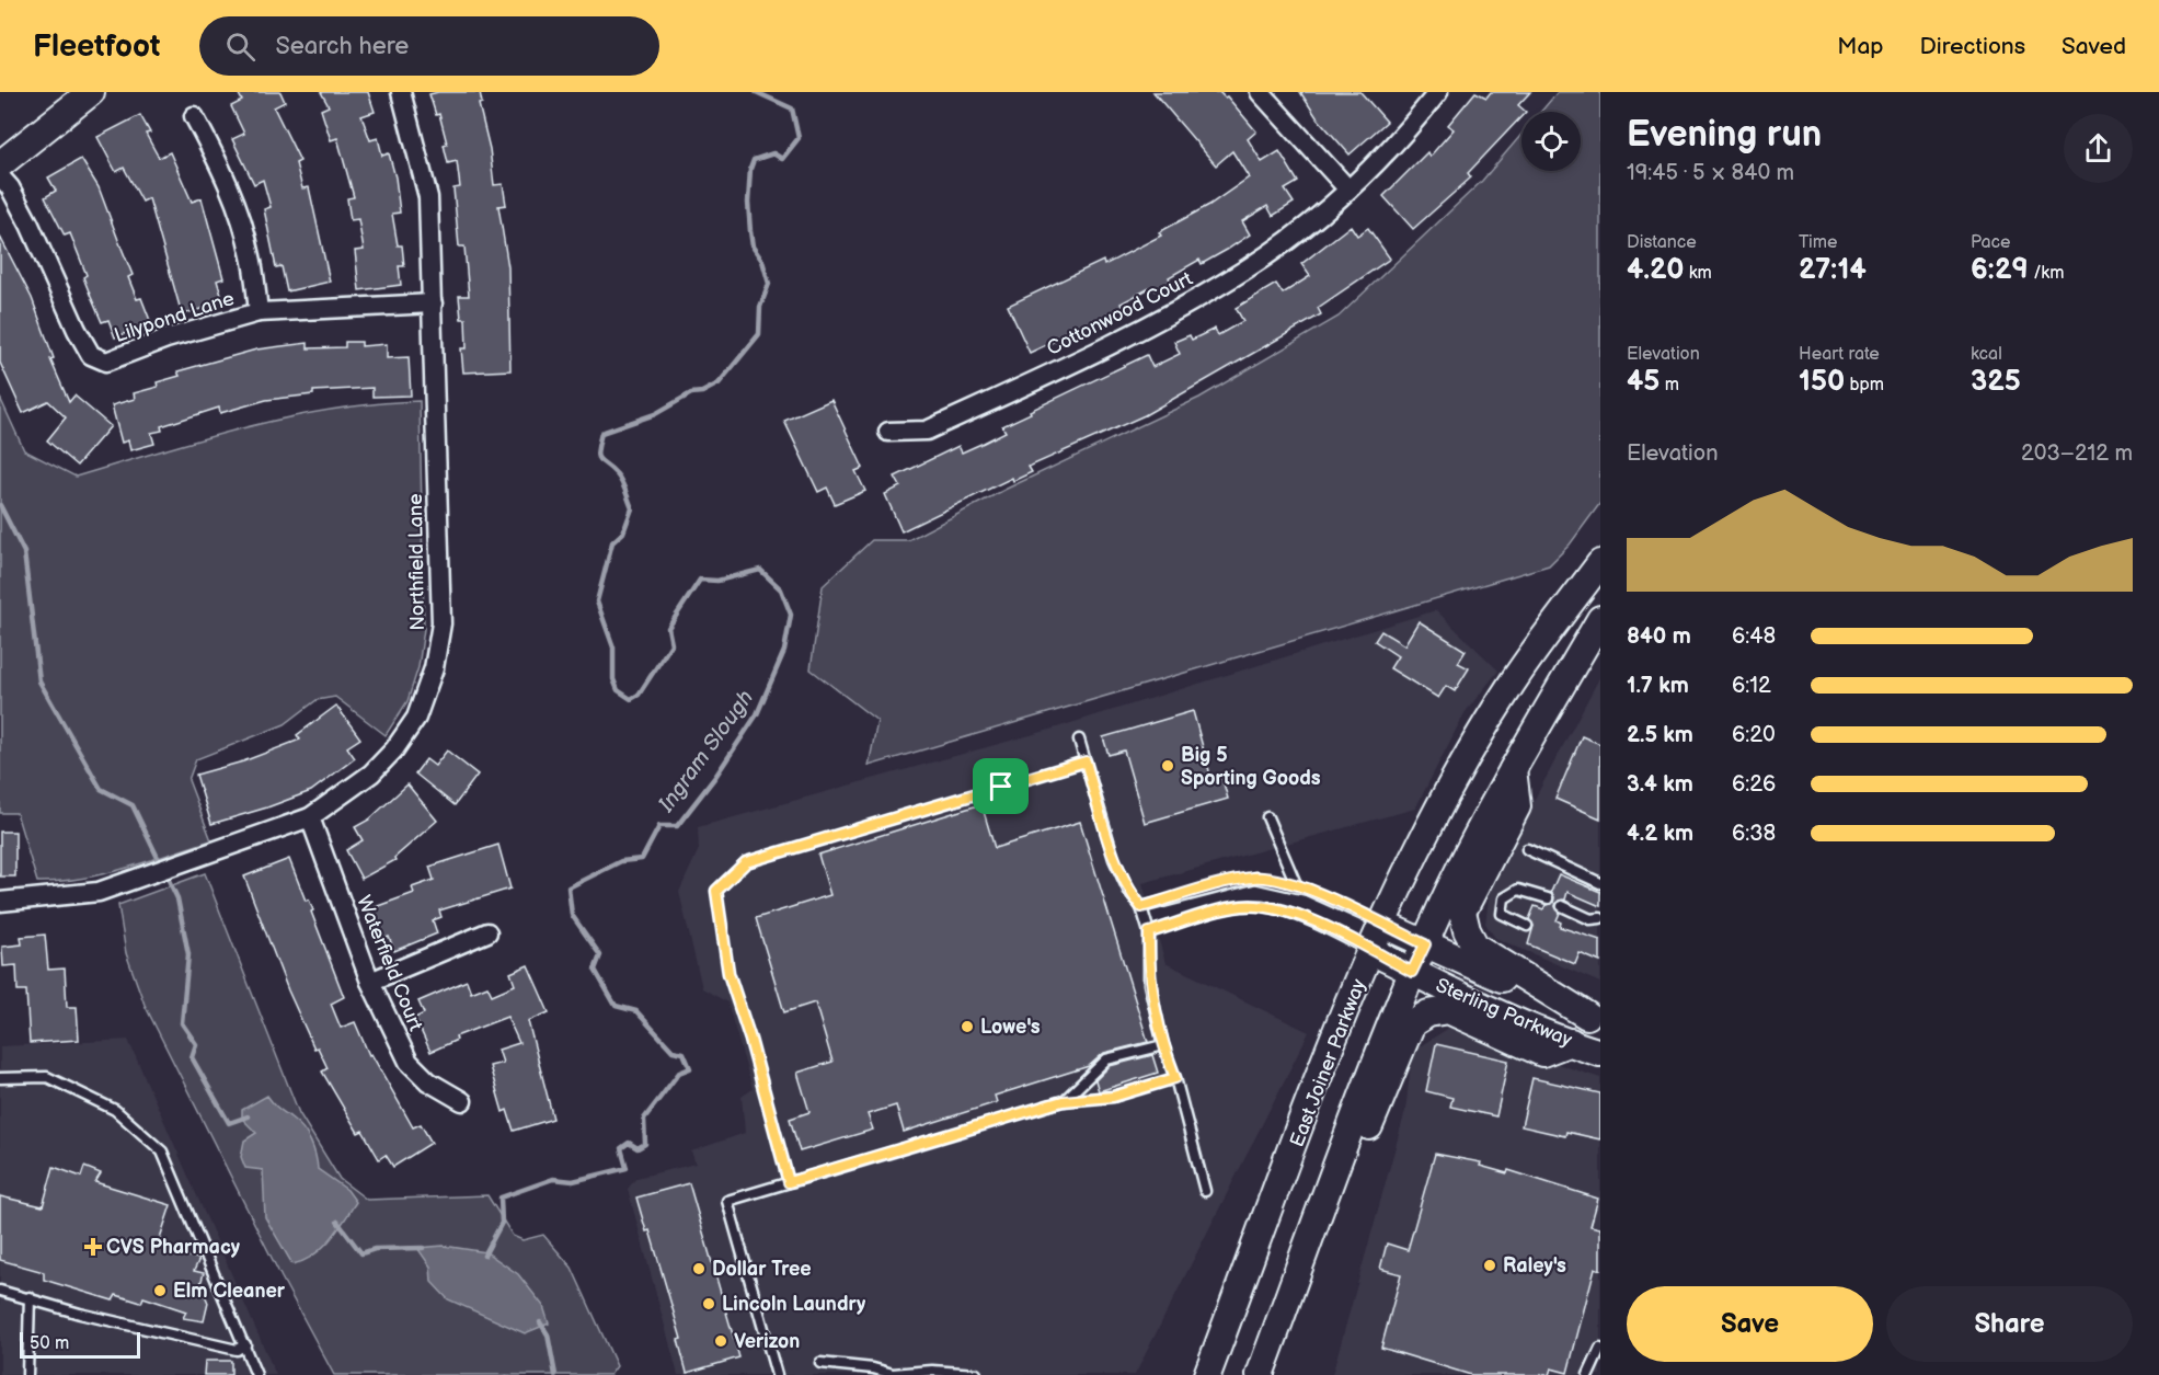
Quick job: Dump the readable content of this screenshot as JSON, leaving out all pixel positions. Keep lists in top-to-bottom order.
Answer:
{
  "streets": {
    "main road": ["Sterling Parkway", "East Joiner Parkway"],
    "street": [
      "Cottonwood Court",
      "Lilypond Lane",
      "Northfield Lane",
      "Waterfield Court"
    ]
  },
  "crossings": [
    ["Lilypond Lane", "Northfield Lane"],
    ["Northfield Lane", "Waterfield Court"],
    ["Sterling Parkway", "East Joiner Parkway"]
  ],
  "water": ["Ingram Slough"],
  "places": {
    "other": [
      "Big 5 Sporting Goods",
      "Lowe's",
      "Raley's",
      "Dollar Tree",
      "Elm Cleaner",
      "Lincoln Laundry",
      "Verizon"
    ],
    "health": ["CVS Pharmacy"]
  },
  "scale_bar": "50 m",
  "page": {
    "header": "Fleetfoot",
    "search": "Search here",
    "nav": ["Map", "Directions", "Saved"],
    "heading": ["Evening run", "19:45 · 5 × 840 m"],
    "stats": [
      ["Distance", "4.20 km"],
      ["Time", "27:14"],
      ["Pace", "6:29 /km"],
      ["Elevation", "45 m"],
      ["Heart rate", "150 bpm"],
      ["kcal", "325"]
    ],
    "chart": ["Elevation", "203–212 m"],
    "list": [
      {
        "name": "840 m",
        "note": "6:48"
      },
      {
        "name": "1.7 km",
        "note": "6:12"
      },
      {
        "name": "2.5 km",
        "note": "6:20"
      },
      {
        "name": "3.4 km",
        "note": "6:26"
      },
      {
        "name": "4.2 km",
        "note": "6:38"
      }
    ],
    "buttons": ["Save", "Share"],
    "scale": "50 m"
  }
}
